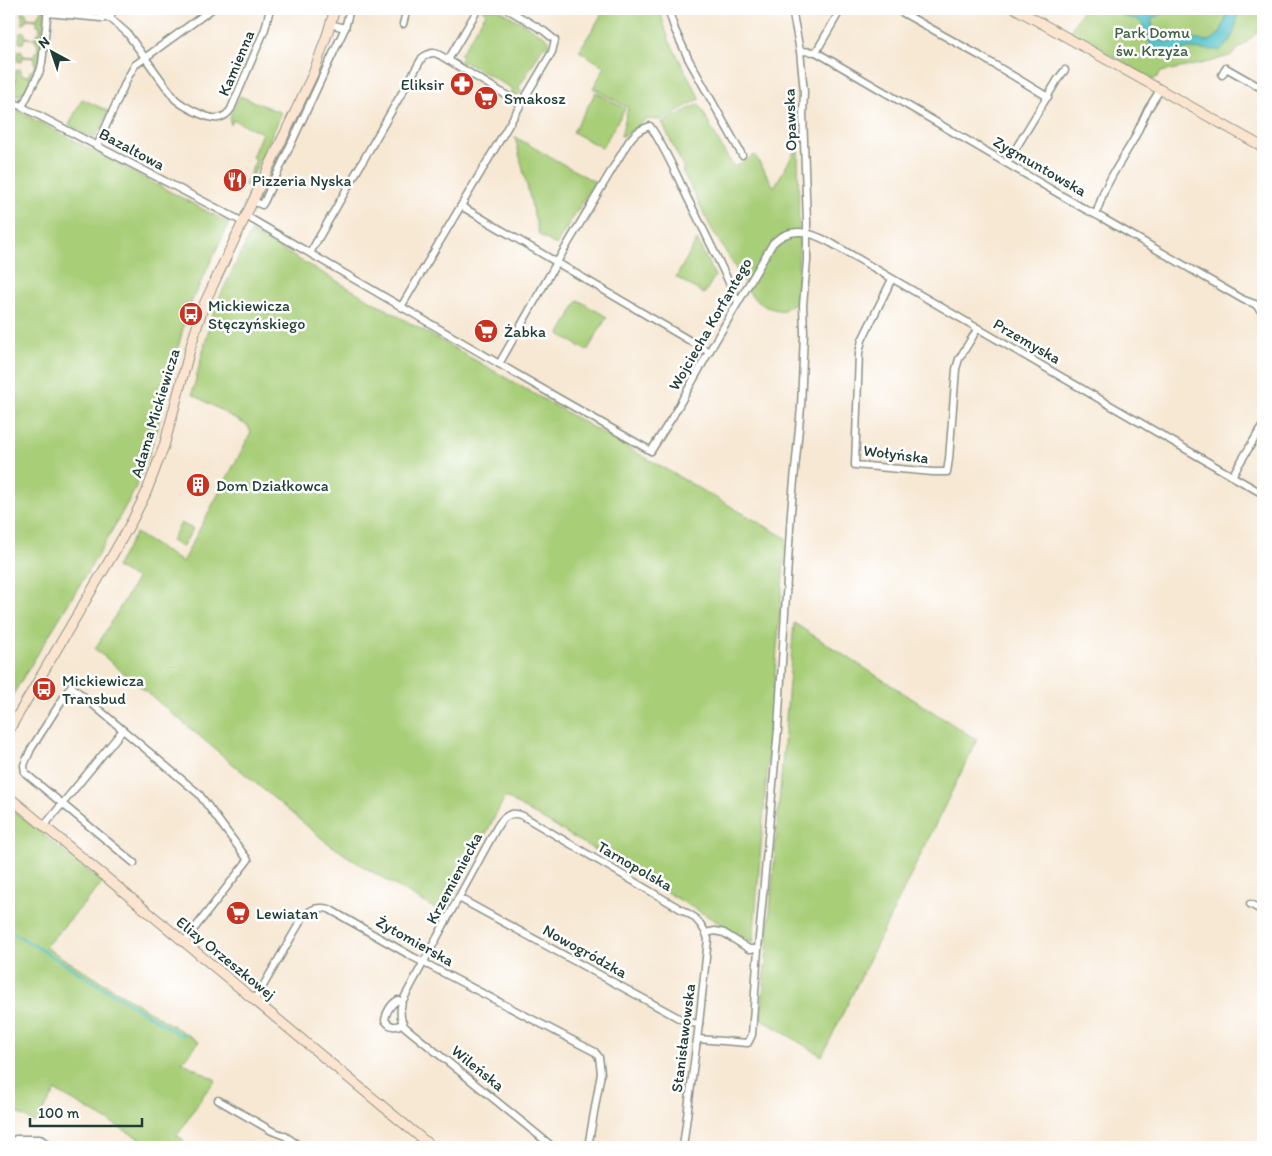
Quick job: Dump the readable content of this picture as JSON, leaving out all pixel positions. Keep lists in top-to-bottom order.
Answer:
{
  "streets": {
    "street": [
      "Kamienna",
      "Opawska",
      "Bazaltowa",
      "Zygmuntowska",
      "Wojciecha Korfantego",
      "Przemyska",
      "Adama Mickiewicza",
      "Wołyńska",
      "Tarnopolska",
      "Krzemieniecka",
      "Żytomierska",
      "Nowogródzka",
      "Elizy Orzeszkowej",
      "Stanisławowska",
      "Wileńska"
    ]
  },
  "crossings": [
    ["Opawska", "Zygmuntowska"],
    ["Opawska", "Wojciecha Korfantego"],
    ["Opawska", "Przemyska"],
    ["Opawska", "Stanisławowska"],
    ["Bazaltowa", "Wojciecha Korfantego"],
    ["Bazaltowa", "Adama Mickiewicza"],
    ["Wojciecha Korfantego", "Przemyska"],
    ["Przemyska", "Wołyńska"],
    ["Tarnopolska", "Krzemieniecka"],
    ["Tarnopolska", "Stanisławowska"],
    ["Krzemieniecka", "Żytomierska"],
    ["Krzemieniecka", "Nowogródzka"],
    ["Krzemieniecka", "Wileńska"],
    ["Żytomierska", "Elizy Orzeszkowej"],
    ["Nowogródzka", "Stanisławowska"]
  ],
  "parks": ["Park Domu św. Krzyża"],
  "places": {
    "pharmacy": ["Eliksir"],
    "supermarket": ["Smakosz", "Żabka", "Lewiatan"],
    "restaurant": ["Pizzeria Nyska"],
    "bus stop": ["Mickiewicza Stęczyńskiego", "Mickiewicza Transbud"],
    "building": ["Dom Działkowca"]
  },
  "scale_bar": "100 m",
  "north": "top left"
}
